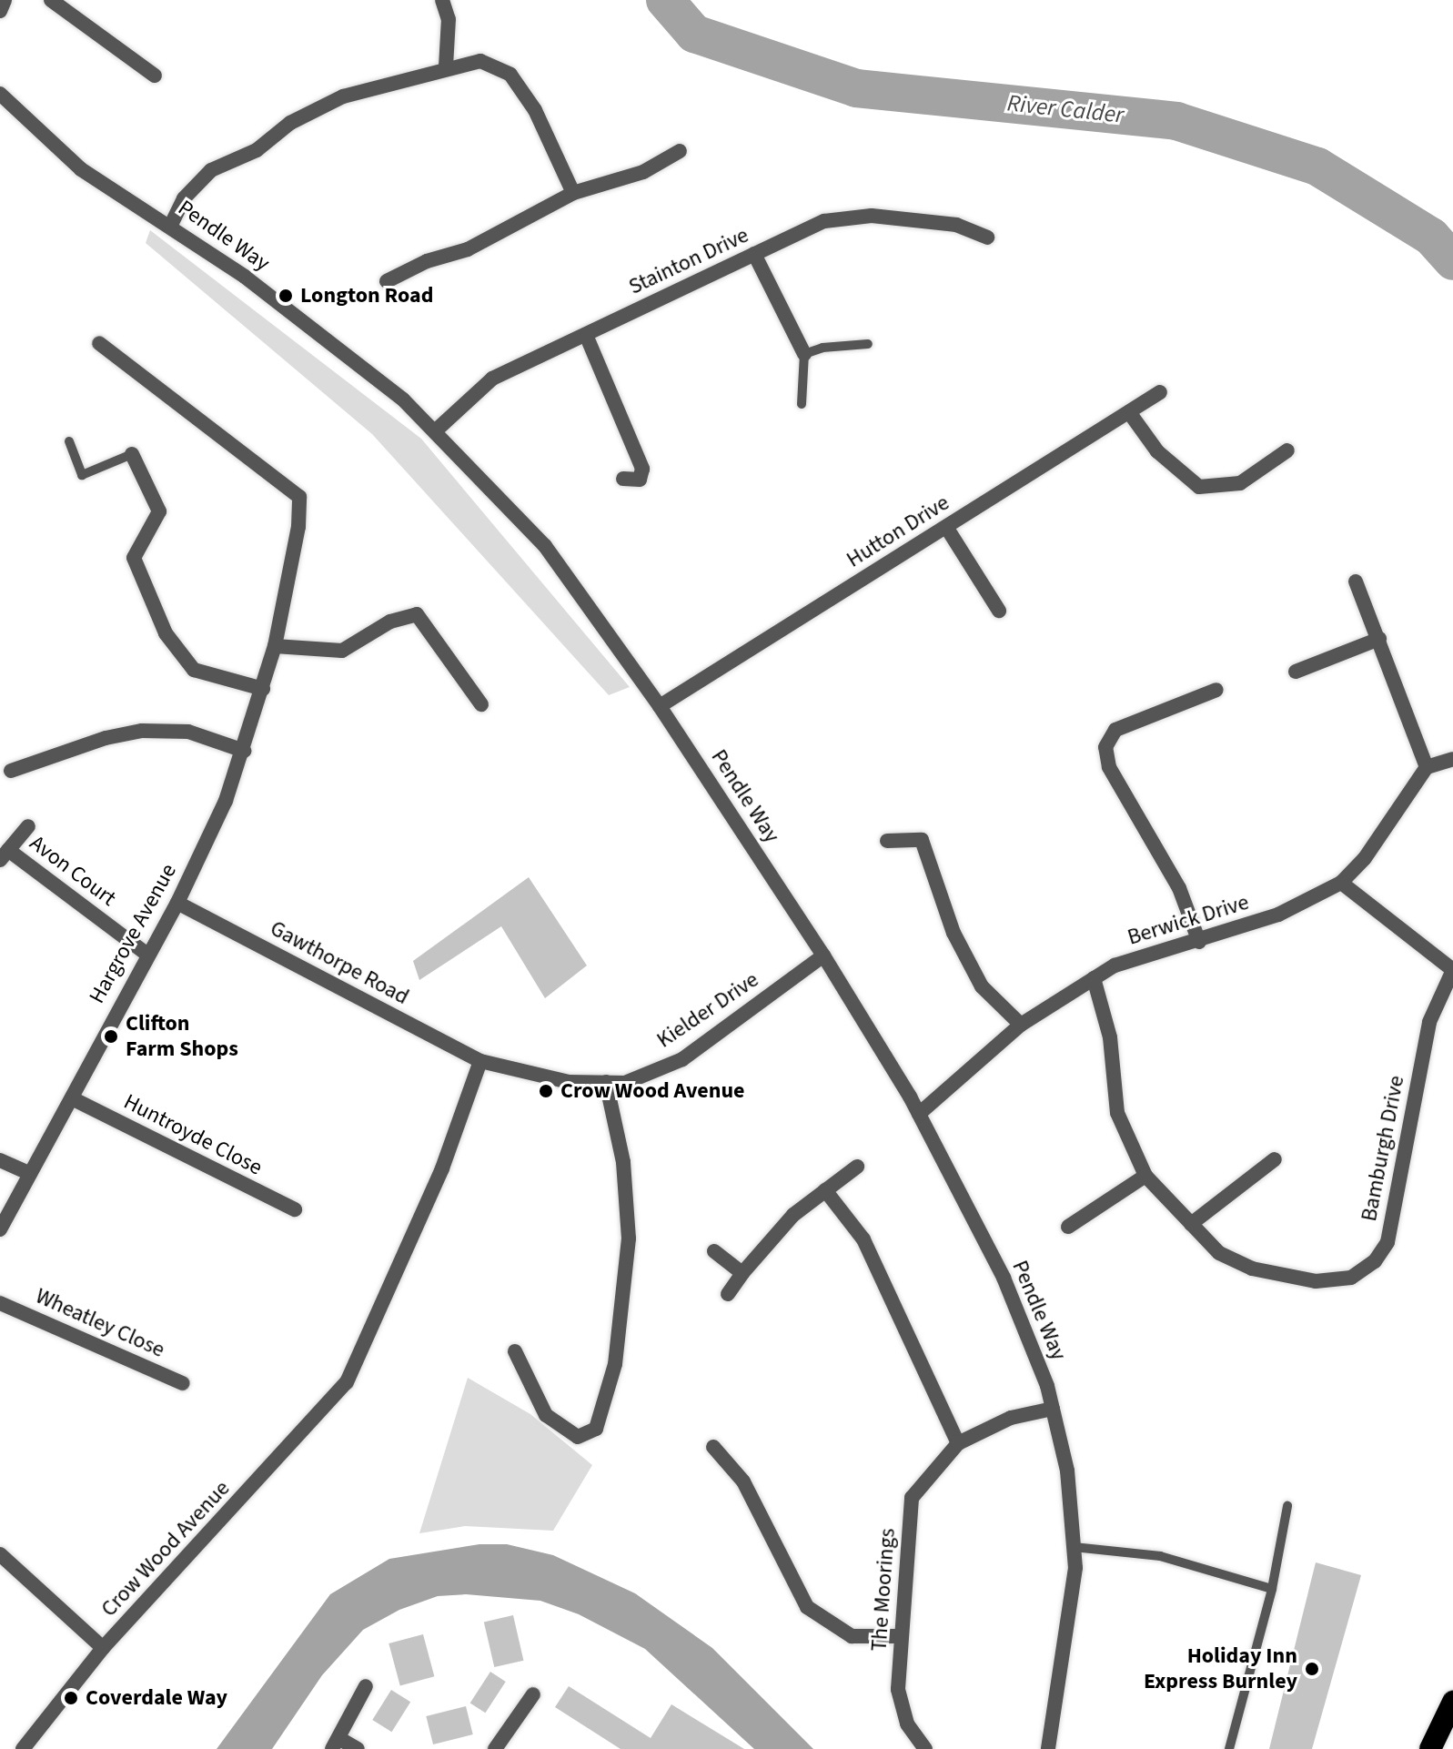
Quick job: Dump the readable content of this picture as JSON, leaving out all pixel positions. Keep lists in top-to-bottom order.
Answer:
{
  "streets": {
    "street": [
      "Pendle Way",
      "Stainton Drive",
      "Hutton Drive",
      "Avon Court",
      "Berwick Drive",
      "Hargrove Avenue",
      "Gawthorpe Road",
      "Kielder Drive",
      "Huntroyde Close",
      "Bamburgh Drive",
      "Wheatley Close",
      "Crow Wood Avenue",
      "The Moorings"
    ]
  },
  "crossings": [
    ["Pendle Way", "Stainton Drive"],
    ["Pendle Way", "Hutton Drive"],
    ["Pendle Way", "Berwick Drive"],
    ["Pendle Way", "Kielder Drive"],
    ["Pendle Way", "The Moorings"],
    ["Avon Court", "Hargrove Avenue"],
    ["Berwick Drive", "Bamburgh Drive"],
    ["Hargrove Avenue", "Gawthorpe Road"],
    ["Hargrove Avenue", "Huntroyde Close"],
    ["Gawthorpe Road", "Kielder Drive"],
    ["Gawthorpe Road", "Crow Wood Avenue"],
    ["Kielder Drive", "Crow Wood Avenue"]
  ],
  "water": ["River Calder"],
  "places": [
    "Longton Road",
    "Clifton Farm Shops",
    "Crow Wood Avenue",
    "Holiday Inn Express Burnley",
    "Coverdale Way"
  ]
}
